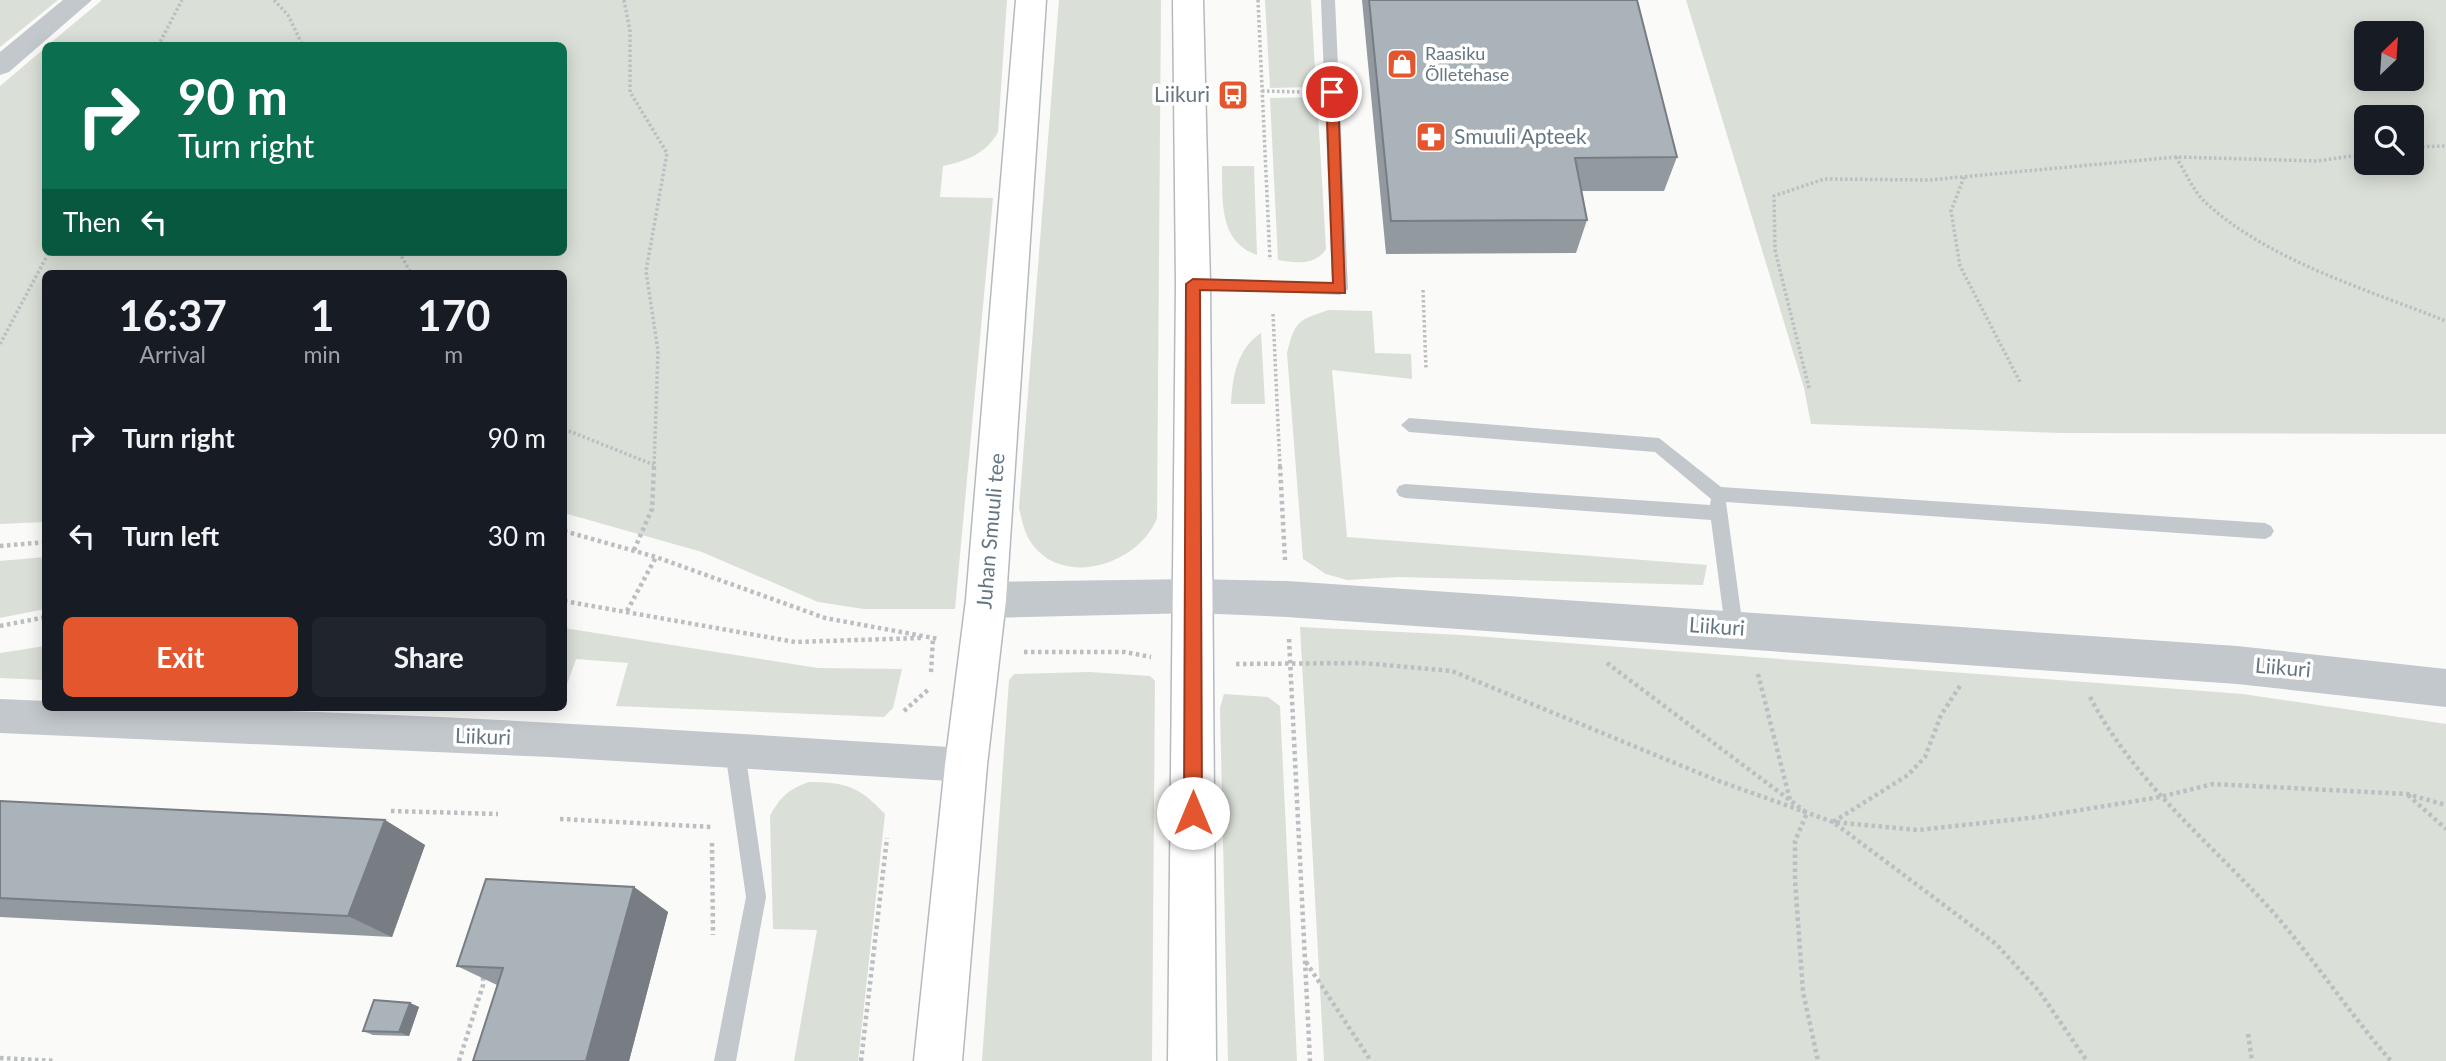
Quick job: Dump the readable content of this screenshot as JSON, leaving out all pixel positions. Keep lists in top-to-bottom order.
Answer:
{
  "streets": {
    "main road": ["Juhan Smuuli tee"],
    "street": ["Liikuri"]
  },
  "crossings": [
    ["Juhan Smuuli tee", "Liikuri"]
  ],
  "places": {
    "shop": ["Raasiku Õlletehase"],
    "bus stop": ["Liikuri"],
    "pharmacy": ["Smuuli Apteek"]
  },
  "north": "top right",
  "page": {
    "turn": ["90 m", "Turn right"],
    "then": "Then",
    "eta": [
      "16:37",
      "Arrival",
      "1",
      "min",
      "170",
      "m"
    ],
    "list": [
      {
        "name": "Turn right",
        "value": "90 m"
      },
      {
        "name": "Turn left",
        "value": "30 m"
      }
    ],
    "buttons": ["Exit", "Share"]
  }
}
